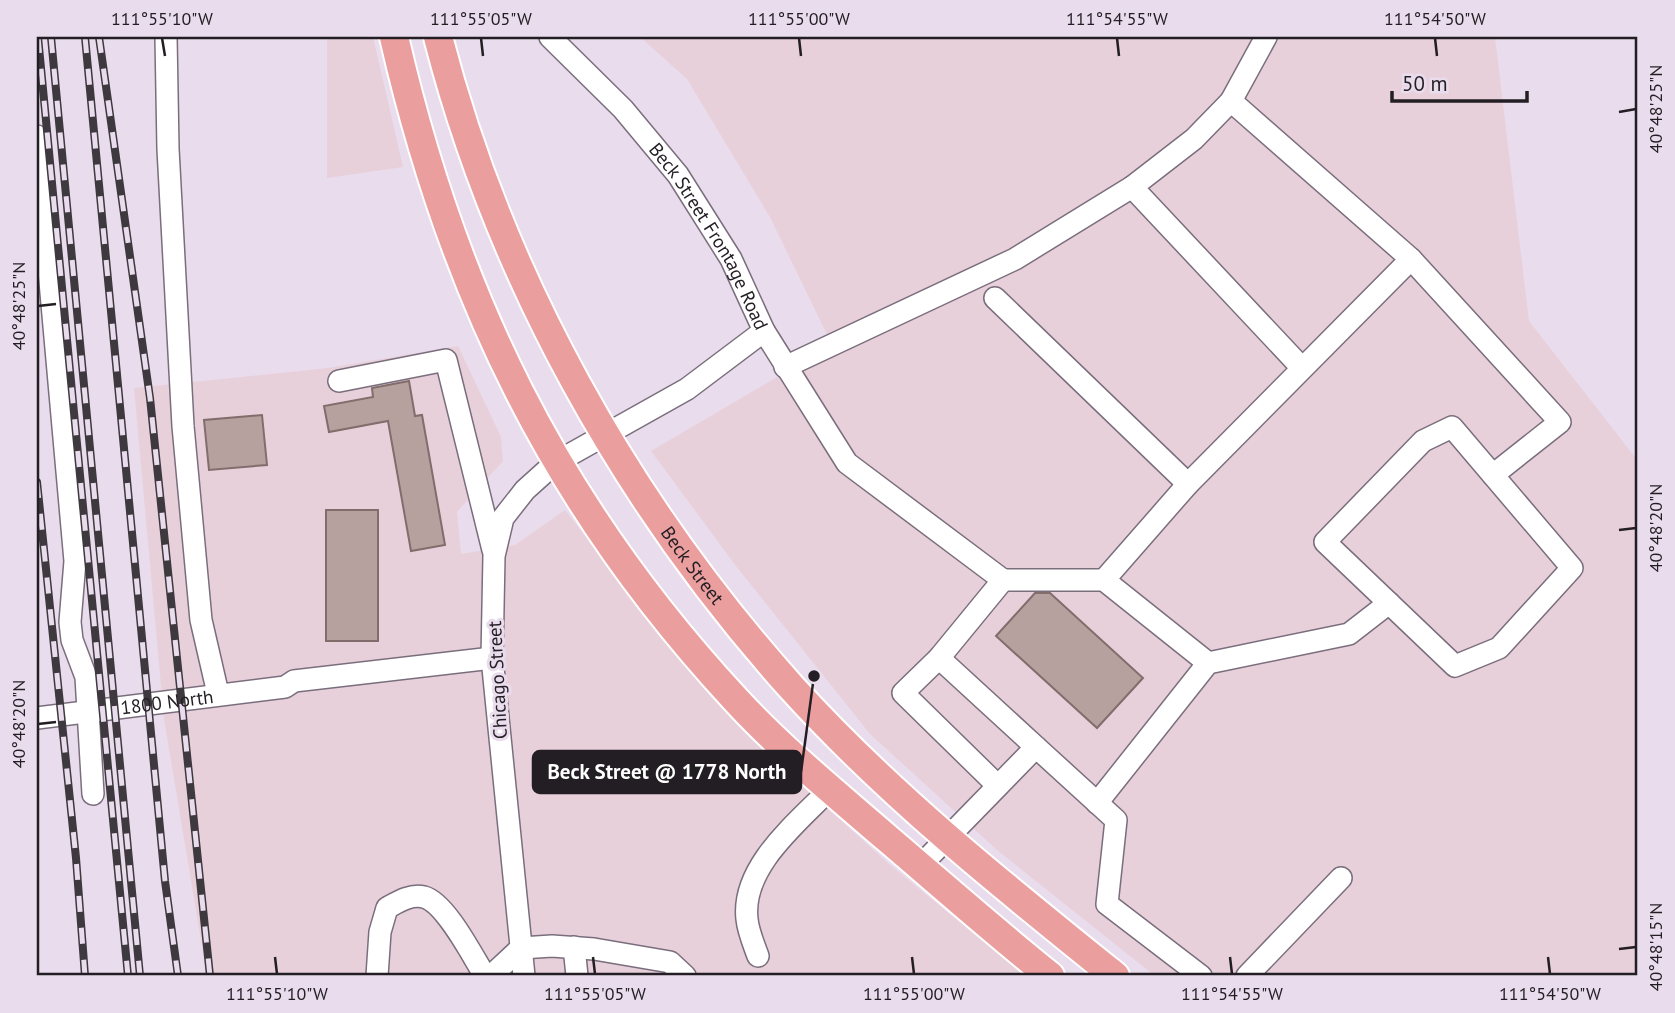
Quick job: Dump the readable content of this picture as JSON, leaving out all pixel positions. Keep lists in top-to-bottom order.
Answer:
{
  "streets": {
    "main road": ["Beck Street"],
    "street": ["Beck Street Frontage Road", "Chicago Street", "1800 North"]
  },
  "crossings": [
    ["Beck Street Frontage Road", "Beck Street"],
    ["Beck Street Frontage Road", "Chicago Street"],
    ["Beck Street", "Chicago Street"],
    ["Chicago Street", "1800 North"]
  ],
  "places": ["Beck Street @ 1778 North"],
  "scale_bar": "50 m",
  "coordinates": [
    "111°55'10\"W",
    "111°55'05\"W",
    "111°55'00\"W",
    "111°54'55\"W",
    "111°54'50\"W",
    "40°48'25\"N",
    "40°48'20\"N",
    "40°48'15\"N"
  ]
}
